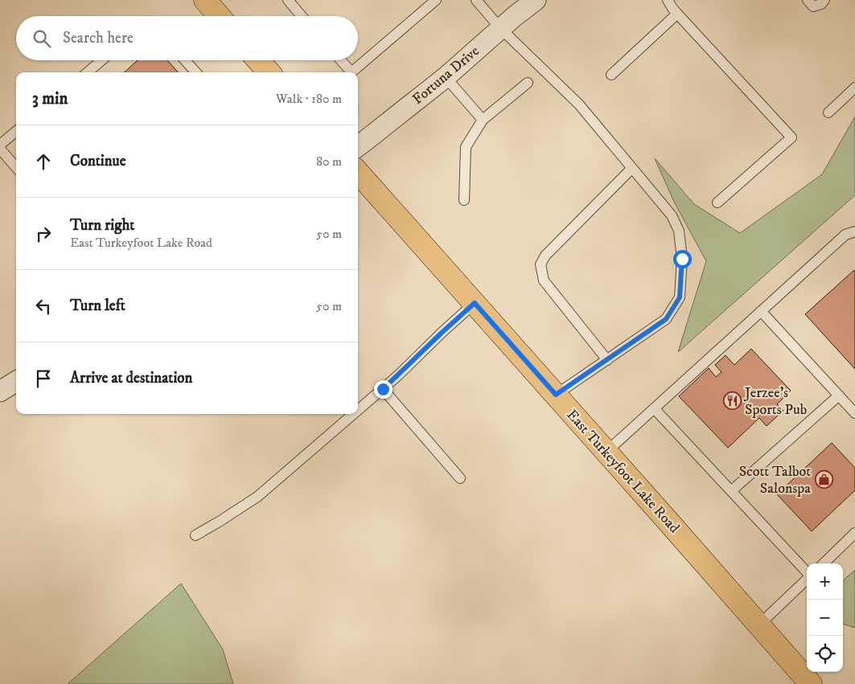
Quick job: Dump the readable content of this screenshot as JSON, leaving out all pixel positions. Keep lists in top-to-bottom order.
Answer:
{
  "streets": {
    "main road": ["East Turkeyfoot Lake Road"],
    "street": ["Fortuna Drive"]
  },
  "places": {
    "restaurant": ["Jerzee's Sports Pub"],
    "shop": ["Scott Talbot Salonspa"]
  },
  "page": {
    "search": "Search here",
    "heading": ["3 min", "Walk · 180 m"],
    "list": [
      ["Continue", "80 m"],
      ["Turn right", "East Turkeyfoot Lake Road", "50 m"],
      ["Turn left", "50 m"],
      "Arrive at destination"
    ],
    "map_buttons": ["+", "−"]
  }
}
